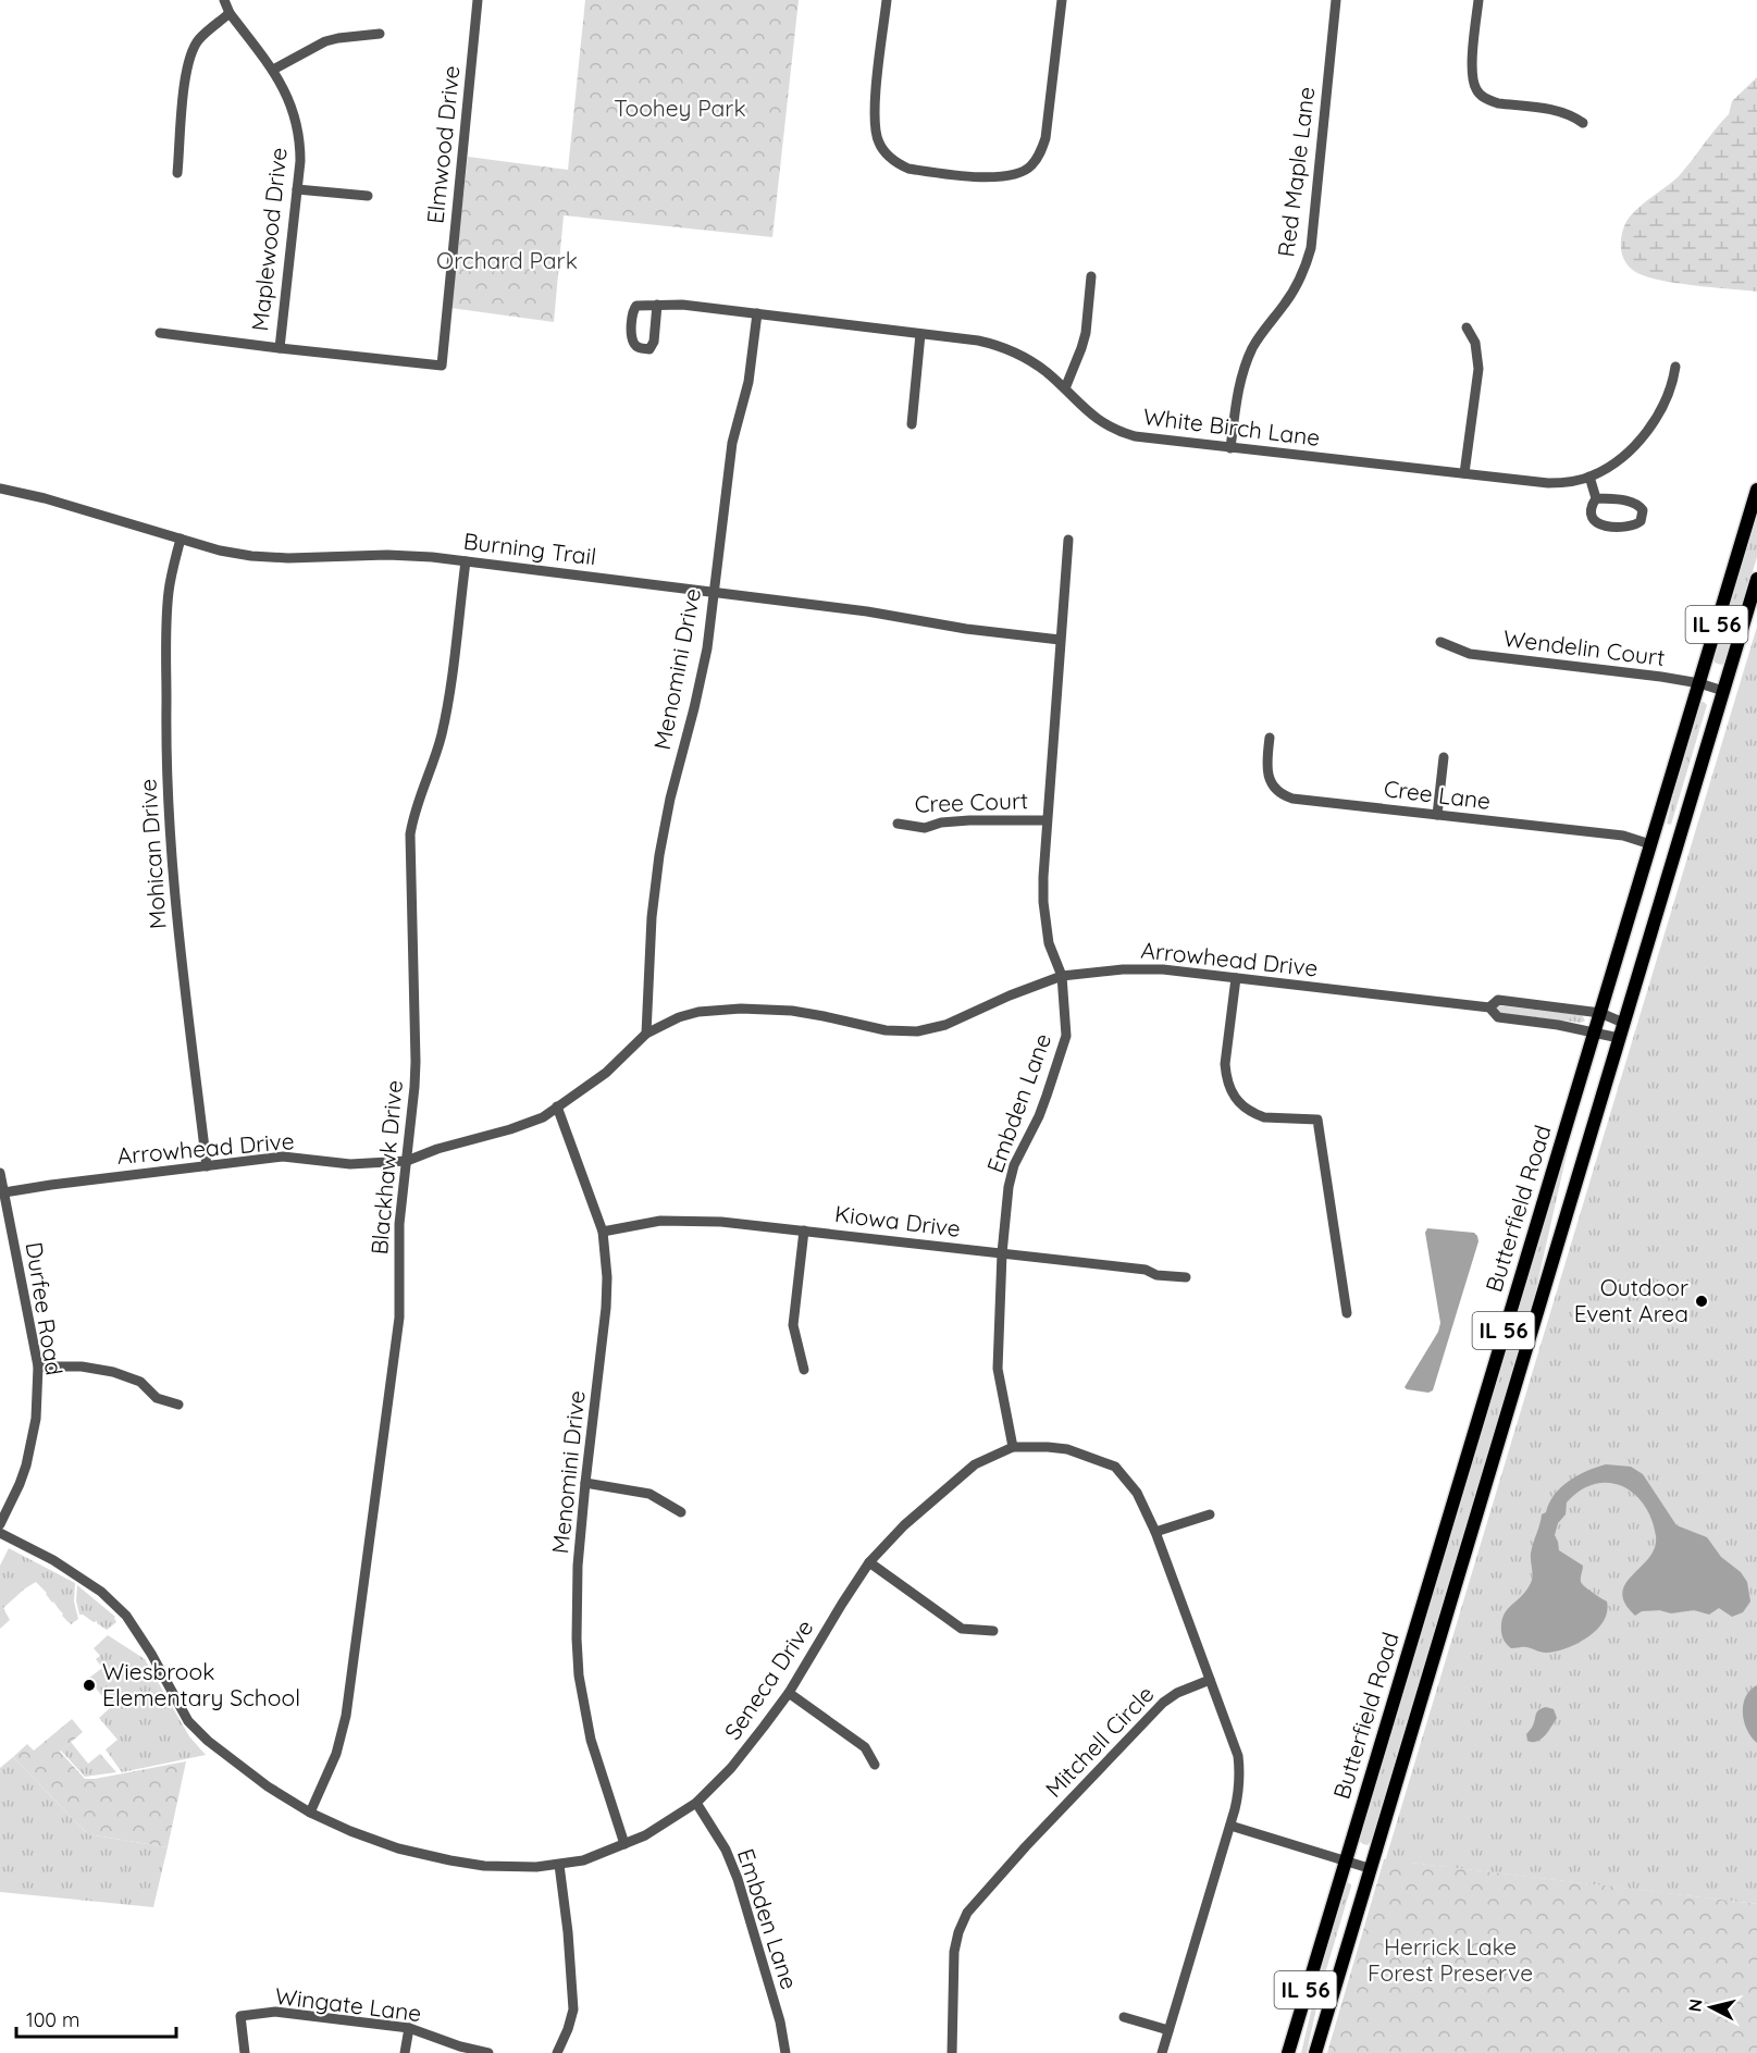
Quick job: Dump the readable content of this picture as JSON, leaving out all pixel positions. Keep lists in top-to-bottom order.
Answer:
{
  "streets": {
    "main road": ["IL 56", "Butterfield Road"],
    "street": [
      "Elmwood Drive",
      "Red Maple Lane",
      "Maplewood Drive",
      "White Birch Lane",
      "Burning Trail",
      "Wendelin Court",
      "Menomini Drive",
      "Cree Lane",
      "Cree Court",
      "Mohican Drive",
      "Arrowhead Drive",
      "Embden Lane",
      "Blackhawk Drive",
      "Kiowa Drive",
      "Durfee Road",
      "Seneca Drive",
      "Mitchell Circle",
      "Wingate Lane"
    ]
  },
  "crossings": [
    ["Elmwood Drive", "Maplewood Drive"],
    ["Red Maple Lane", "White Birch Lane"],
    ["White Birch Lane", "Menomini Drive"],
    ["Burning Trail", "Menomini Drive"],
    ["Burning Trail", "Mohican Drive"],
    ["Burning Trail", "Embden Lane"],
    ["Burning Trail", "Blackhawk Drive"],
    ["Wendelin Court", "Butterfield Road"],
    ["Menomini Drive", "Arrowhead Drive"],
    ["Menomini Drive", "Kiowa Drive"],
    ["Menomini Drive", "Seneca Drive"],
    ["Cree Lane", "Butterfield Road"],
    ["Cree Court", "Embden Lane"],
    ["Mohican Drive", "Arrowhead Drive"],
    ["Arrowhead Drive", "Embden Lane"],
    ["Arrowhead Drive", "Blackhawk Drive"],
    ["Arrowhead Drive", "Butterfield Road"],
    ["Arrowhead Drive", "Durfee Road"],
    ["Embden Lane", "Kiowa Drive"],
    ["Embden Lane", "Seneca Drive"],
    ["Blackhawk Drive", "Seneca Drive"],
    ["Seneca Drive", "Mitchell Circle"]
  ],
  "parks": ["Toohey Park", "Orchard Park", "Herrick Lake Forest Preserve"],
  "places": ["Outdoor Event Area", "Wiesbrook Elementary School"],
  "scale_bar": "100 m",
  "north": "left"
}
